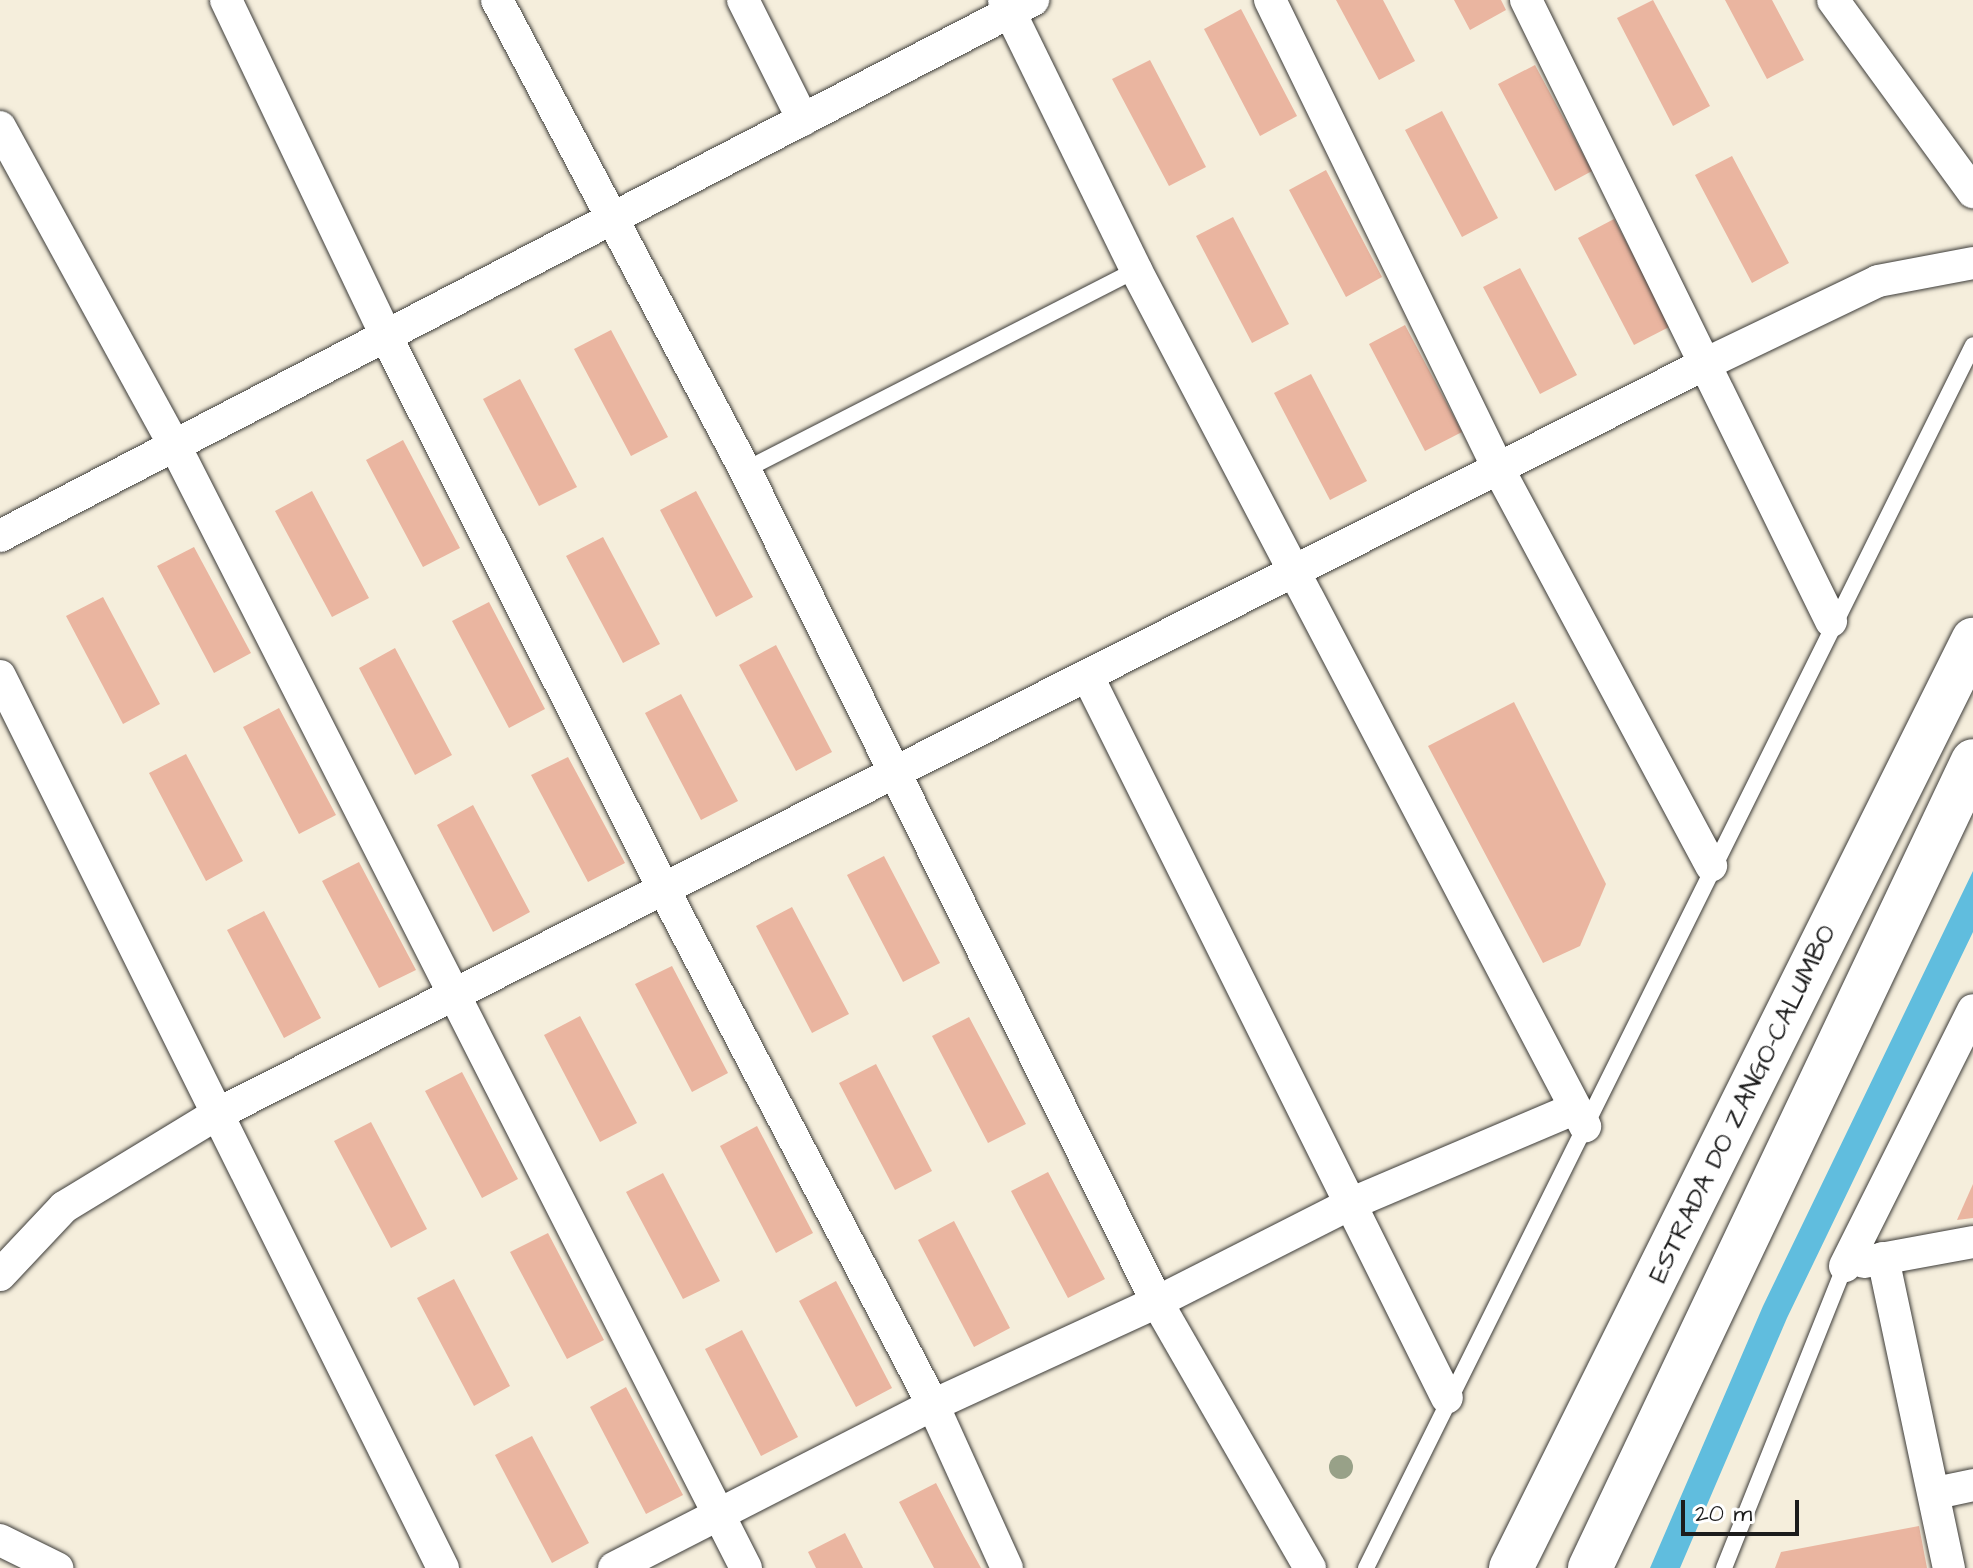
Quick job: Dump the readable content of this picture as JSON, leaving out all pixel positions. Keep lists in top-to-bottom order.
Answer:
{
  "streets": {
    "main road": ["ESTRADA DO ZANGO-CALUMBO"]
  },
  "scale_bar": "20 m"
}
